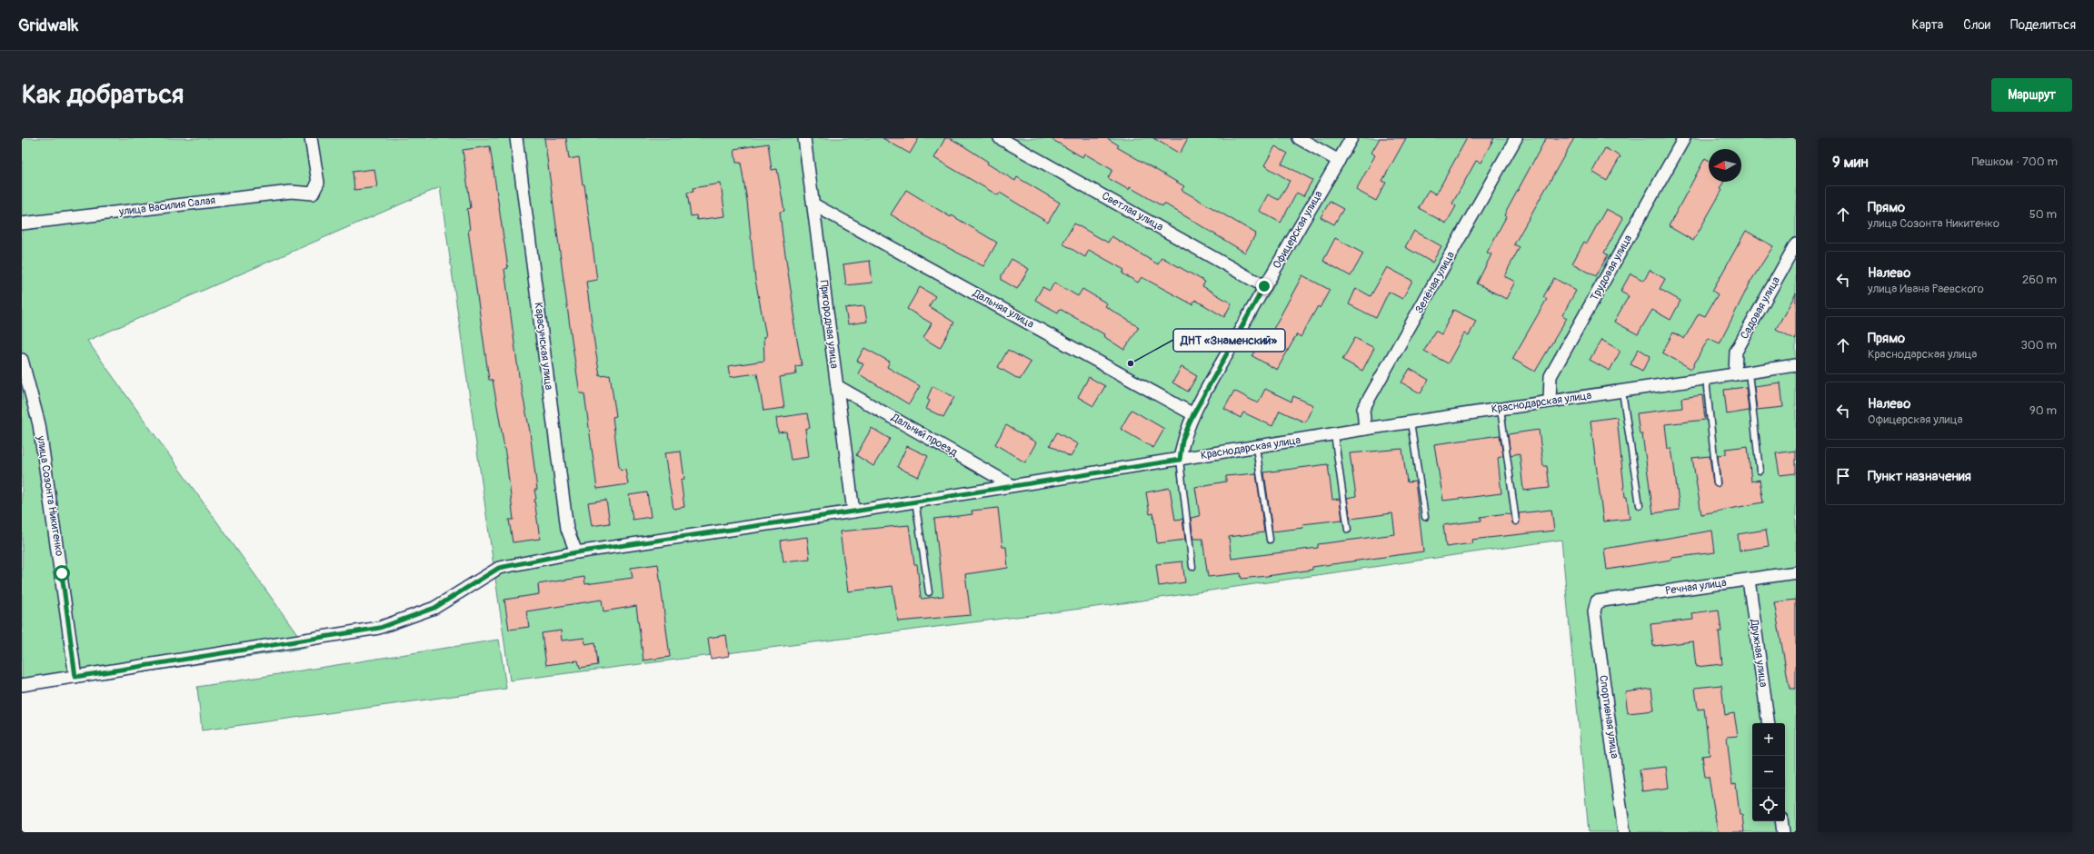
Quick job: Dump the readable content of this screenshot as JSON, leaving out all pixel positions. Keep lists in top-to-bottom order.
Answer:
{
  "streets": {
    "street": [
      "улица Василия Салая",
      "Светлая улица",
      "Офицерская улица",
      "Трудовая улица",
      "Зелёная улица",
      "Садовая улица",
      "Дальняя улица",
      "Пригородная улица",
      "Карасунская улица",
      "Краснодарская улица",
      "Дальний проезд",
      "улица Созонта Никитенко",
      "Речная улица",
      "Дружная улица",
      "Спортивная улица"
    ]
  },
  "crossings": [
    ["Светлая улица", "Офицерская улица"],
    ["Офицерская улица", "Дальняя улица"],
    ["Офицерская улица", "Краснодарская улица"],
    ["Трудовая улица", "Краснодарская улица"],
    ["Зелёная улица", "Краснодарская улица"],
    ["Садовая улица", "Краснодарская улица"],
    ["Дальняя улица", "Пригородная улица"],
    ["Пригородная улица", "Краснодарская улица"],
    ["Пригородная улица", "Дальний проезд"],
    ["Карасунская улица", "Краснодарская улица"],
    ["Краснодарская улица", "Дальний проезд"],
    ["Краснодарская улица", "улица Созонта Никитенко"],
    ["Речная улица", "Дружная улица"],
    ["Речная улица", "Спортивная улица"]
  ],
  "places": ["ДНТ «Знаменский»"],
  "north": "left",
  "page": {
    "header": "Gridwalk",
    "nav": ["Карта", "Слои", "Поделиться"],
    "buttons": "Маршрут",
    "title": "Как добраться",
    "heading": ["9 мин", "Пешком · 700 m"],
    "list": [
      ["Прямо", "улица Созонта Никитенко", "50 m"],
      ["Налево", "улица Ивана Раевского", "260 m"],
      ["Прямо", "Краснодарская улица", "300 m"],
      ["Налево", "Офицерская улица", "90 m"],
      "Пункт назначения"
    ],
    "map_buttons": ["+", "−"]
  }
}
